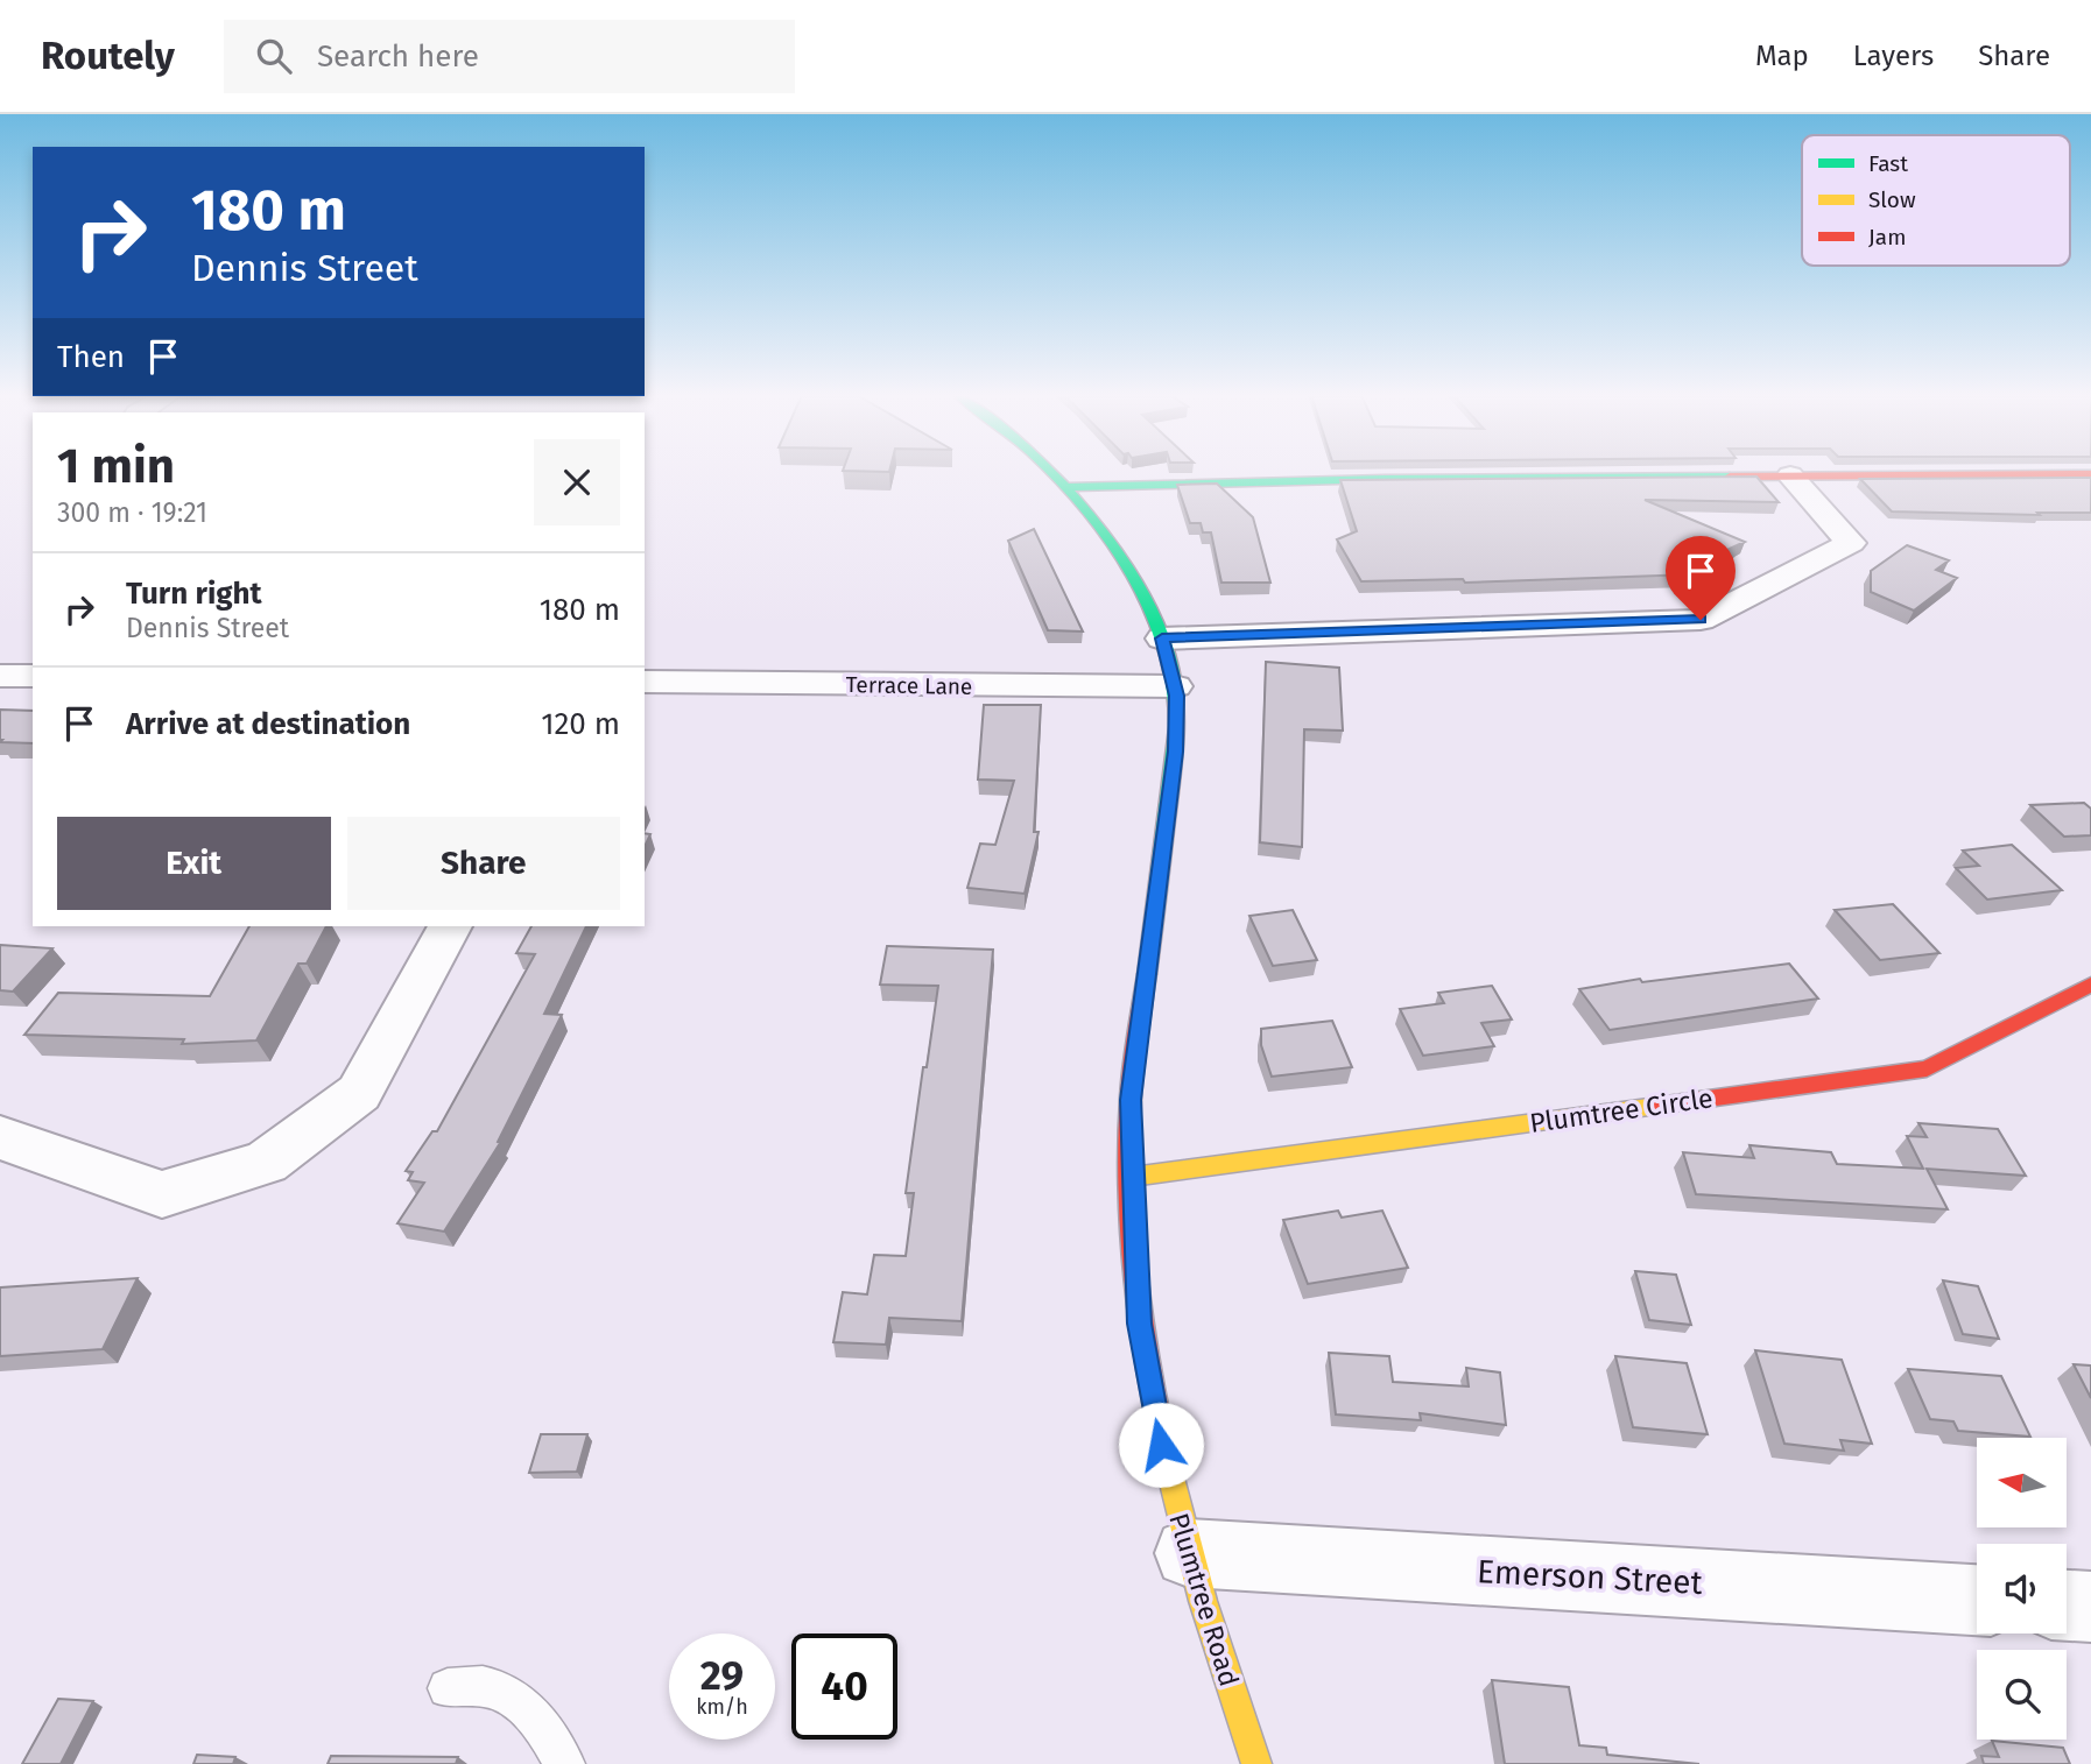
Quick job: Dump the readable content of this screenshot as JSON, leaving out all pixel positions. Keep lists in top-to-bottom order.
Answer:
{
  "streets": {
    "street": [
      "Terrace Lane",
      "Plumtree Circle",
      "Emerson Street",
      "Plumtree Road"
    ]
  },
  "crossings": [
    ["Terrace Lane", "Plumtree Road"],
    ["Plumtree Circle", "Plumtree Road"],
    ["Emerson Street", "Plumtree Road"]
  ],
  "legend": ["Fast", "Slow", "Jam"],
  "north": "left",
  "page": {
    "header": "Routely",
    "search": "Search here",
    "nav": ["Map", "Layers", "Share"],
    "turn": ["180 m", "Dennis Street"],
    "then": "Then",
    "heading": ["1 min", "300 m · 19:21"],
    "list": [
      {
        "name": "Turn right",
        "note": "Dennis Street",
        "value": "180 m"
      },
      {
        "name": "Arrive at destination",
        "value": "120 m"
      }
    ],
    "buttons": ["Exit", "Share"],
    "speed": "29 km/h",
    "limit": "40"
  }
}
